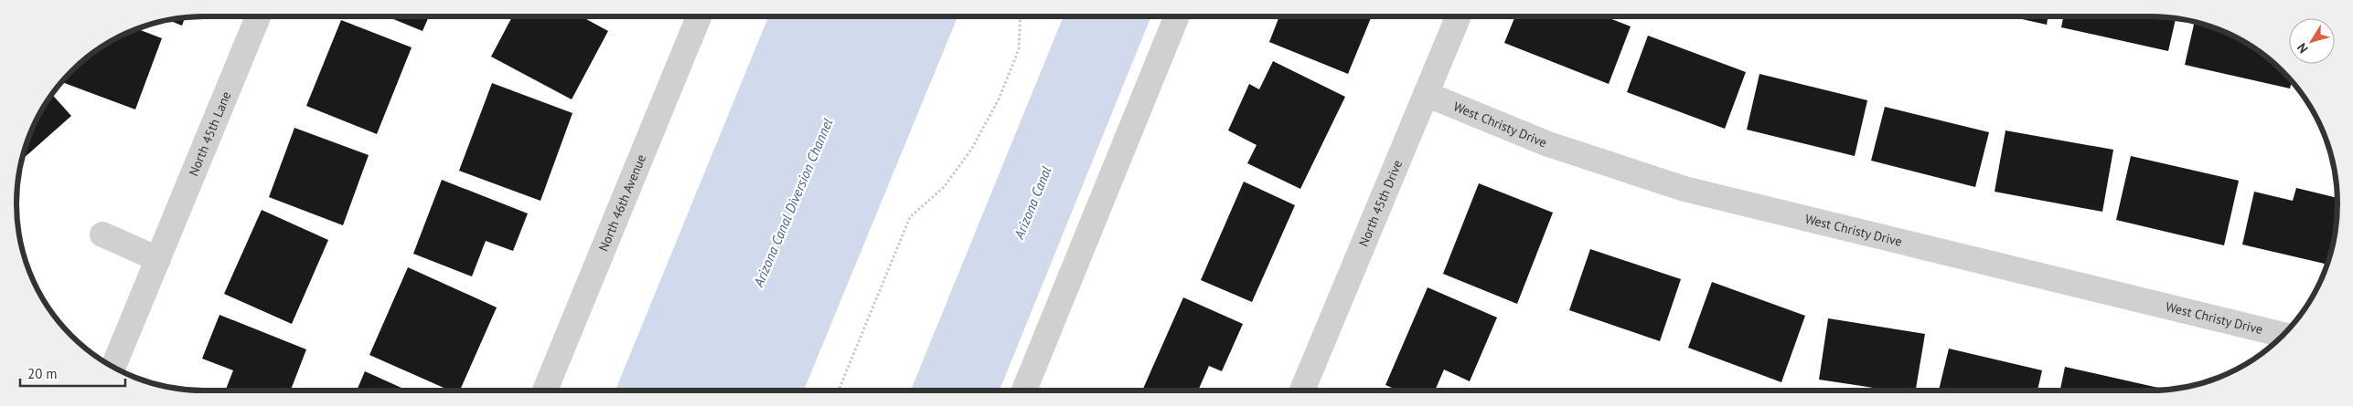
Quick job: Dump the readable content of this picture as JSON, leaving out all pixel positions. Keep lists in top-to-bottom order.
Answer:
{
  "streets": {
    "street": [
      "West Christy Drive",
      "North 45th Lane",
      "North 46th Avenue",
      "North 45th Drive"
    ]
  },
  "crossings": [
    ["West Christy Drive", "North 45th Drive"]
  ],
  "water": ["Arizona Canal Diversion Channel", "Arizona Canal"],
  "scale_bar": "20 m",
  "north": "bottom left"
}
